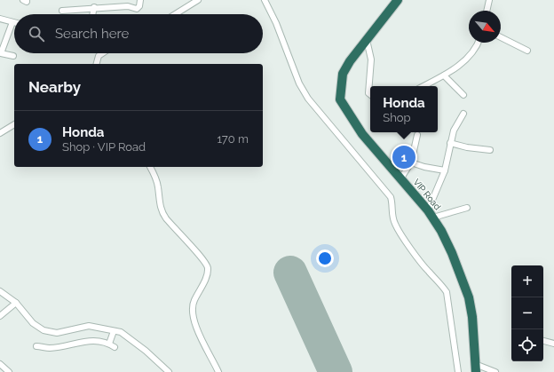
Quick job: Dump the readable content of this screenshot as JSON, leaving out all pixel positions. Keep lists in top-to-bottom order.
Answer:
{
  "streets": {
    "highway": ["VIP Road"]
  },
  "north": "bottom right",
  "page": {
    "search": "Search here",
    "heading": "Nearby",
    "popup": ["Honda", "Shop"],
    "list": [
      {
        "mark": "1",
        "name": "Honda",
        "note": "Shop · VIP Road",
        "value": "170 m"
      }
    ],
    "pins": "1",
    "map_buttons": ["+", "−"]
  }
}
